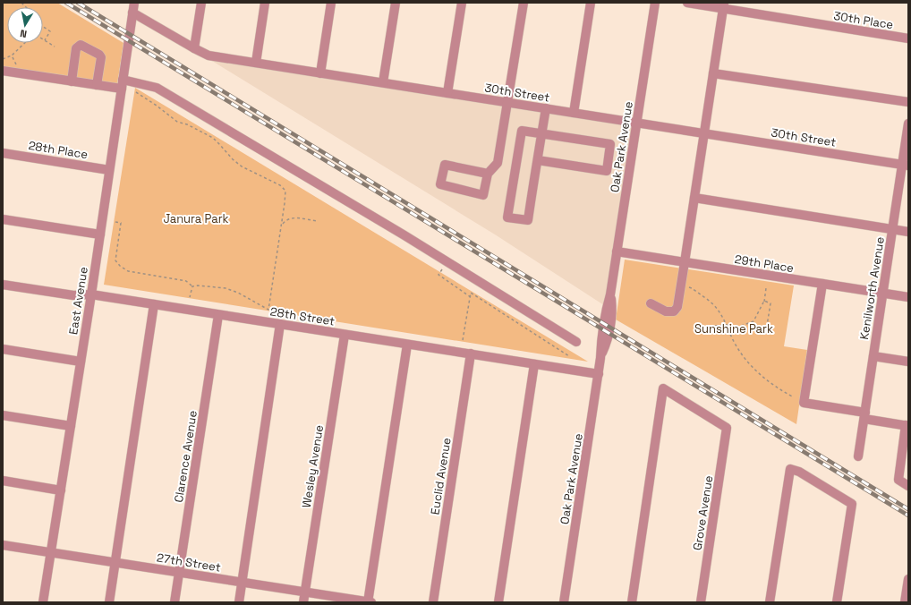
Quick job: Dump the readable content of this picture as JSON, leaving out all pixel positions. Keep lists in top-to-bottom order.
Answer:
{
  "streets": {
    "street": [
      "30th Place",
      "30th Street",
      "Oak Park Avenue",
      "28th Place",
      "29th Place",
      "Kenilworth Avenue",
      "East Avenue",
      "28th Street",
      "Clarence Avenue",
      "Wesley Avenue",
      "Euclid Avenue",
      "Grove Avenue",
      "27th Street"
    ]
  },
  "crossings": [
    ["30th Street", "Oak Park Avenue"],
    ["30th Street", "Kenilworth Avenue"],
    ["30th Street", "East Avenue"],
    ["Oak Park Avenue", "29th Place"],
    ["Oak Park Avenue", "28th Street"],
    ["28th Place", "East Avenue"],
    ["29th Place", "Kenilworth Avenue"],
    ["East Avenue", "28th Street"],
    ["East Avenue", "27th Street"],
    ["28th Street", "Clarence Avenue"],
    ["28th Street", "Wesley Avenue"],
    ["28th Street", "Euclid Avenue"],
    ["Clarence Avenue", "27th Street"],
    ["Wesley Avenue", "27th Street"]
  ],
  "parks": ["Janura Park", "Sunshine Park"],
  "north": "bottom"
}
